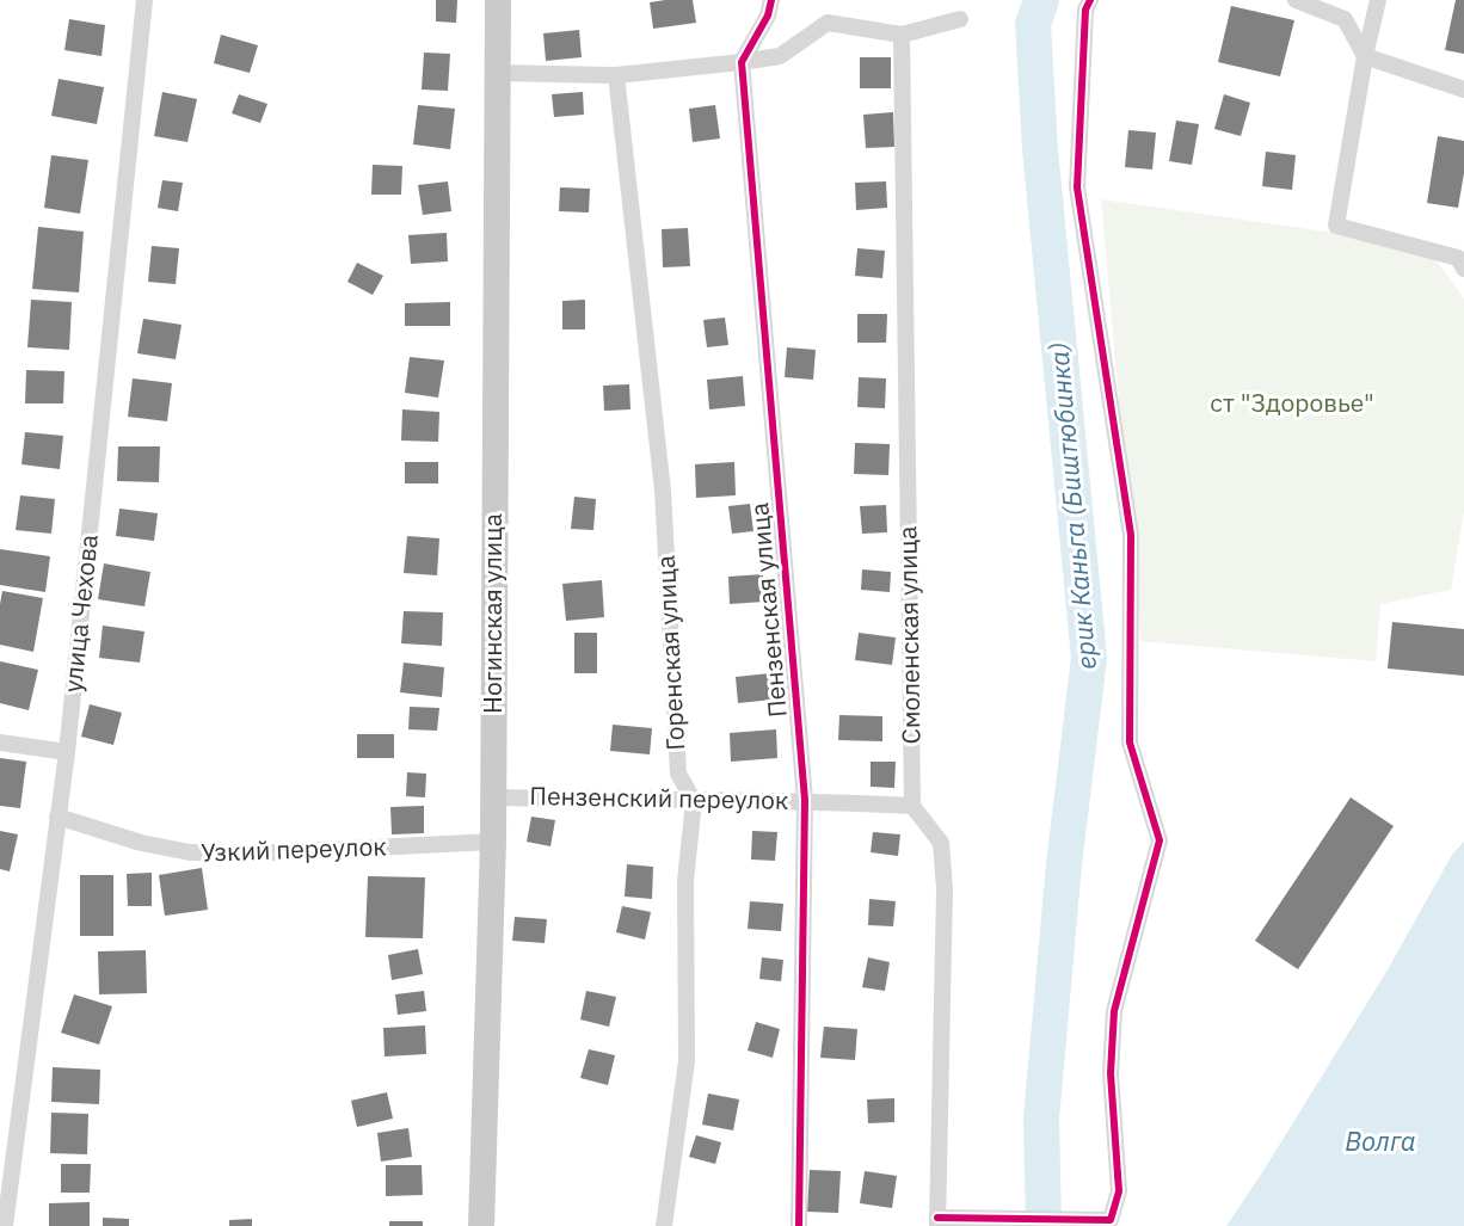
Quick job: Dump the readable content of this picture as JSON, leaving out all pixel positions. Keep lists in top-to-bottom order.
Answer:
{
  "streets": {
    "main road": ["Ногинская улица"],
    "street": [
      "Пензенская улица",
      "улица Чехова",
      "Смоленская улица",
      "Горенская улица",
      "Пензенский переулок",
      "Узкий переулок"
    ]
  },
  "crossings": [
    ["Пензенская улица", "Пензенский переулок"],
    ["улица Чехова", "Узкий переулок"],
    ["Ногинская улица", "Пензенский переулок"],
    ["Ногинская улица", "Узкий переулок"],
    ["Смоленская улица", "Пензенский переулок"],
    ["Горенская улица", "Пензенский переулок"]
  ],
  "water": ["ерик Каньга (Биштюбинка)", "Волга"],
  "parks": ["ст \"Здоровье\""]
}
